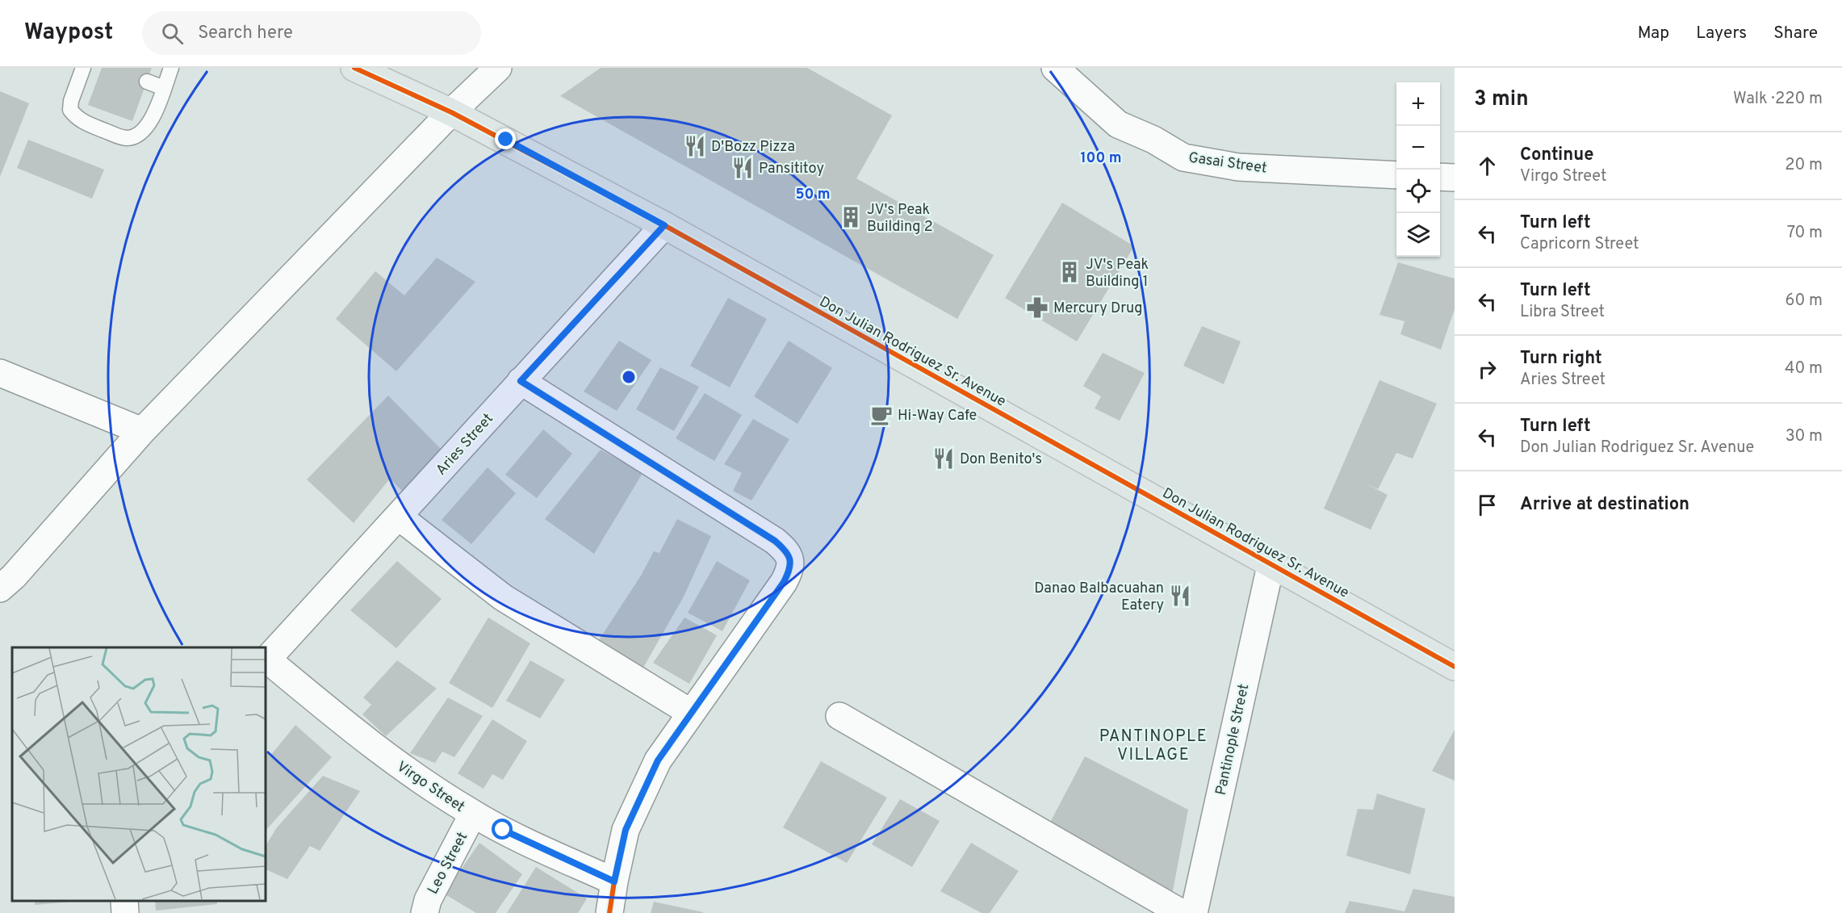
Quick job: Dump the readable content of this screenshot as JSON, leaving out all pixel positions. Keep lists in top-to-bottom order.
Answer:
{
  "streets": {
    "main road": ["Don Julian Rodriguez Sr. Avenue"],
    "street": [
      "Gasai Street",
      "Aries Street",
      "Pantinople Street",
      "Virgo Street",
      "Leo Street"
    ]
  },
  "crossings": [
    ["Don Julian Rodriguez Sr. Avenue", "Aries Street"],
    ["Don Julian Rodriguez Sr. Avenue", "Pantinople Street"],
    ["Aries Street", "Virgo Street"],
    ["Virgo Street", "Leo Street"]
  ],
  "districts": ["PANTINOPLE VILLAGE"],
  "places": {
    "restaurant": [
      "D'Bozz Pizza",
      "Pansititoy",
      "Don Benito's",
      "Danao Balbacuahan Eatery"
    ],
    "building": ["JV's Peak Building 2", "JV's Peak Building 1"],
    "pharmacy": ["Mercury Drug"],
    "cafe": ["Hi-Way Cafe"]
  },
  "page": {
    "header": "Waypost",
    "search": "Search here",
    "nav": ["Map", "Layers", "Share"],
    "heading": ["3 min", "Walk · 220 m"],
    "map_buttons": ["+", "−"],
    "list": [
      ["Continue", "Virgo Street", "20 m"],
      ["Turn left", "Capricorn Street", "70 m"],
      ["Turn left", "Libra Street", "60 m"],
      ["Turn right", "Aries Street", "40 m"],
      ["Turn left", "Don Julian Rodriguez Sr. Avenue", "30 m"],
      "Arrive at destination"
    ]
  },
  "rings": ["100 m", "50 m"]
}
